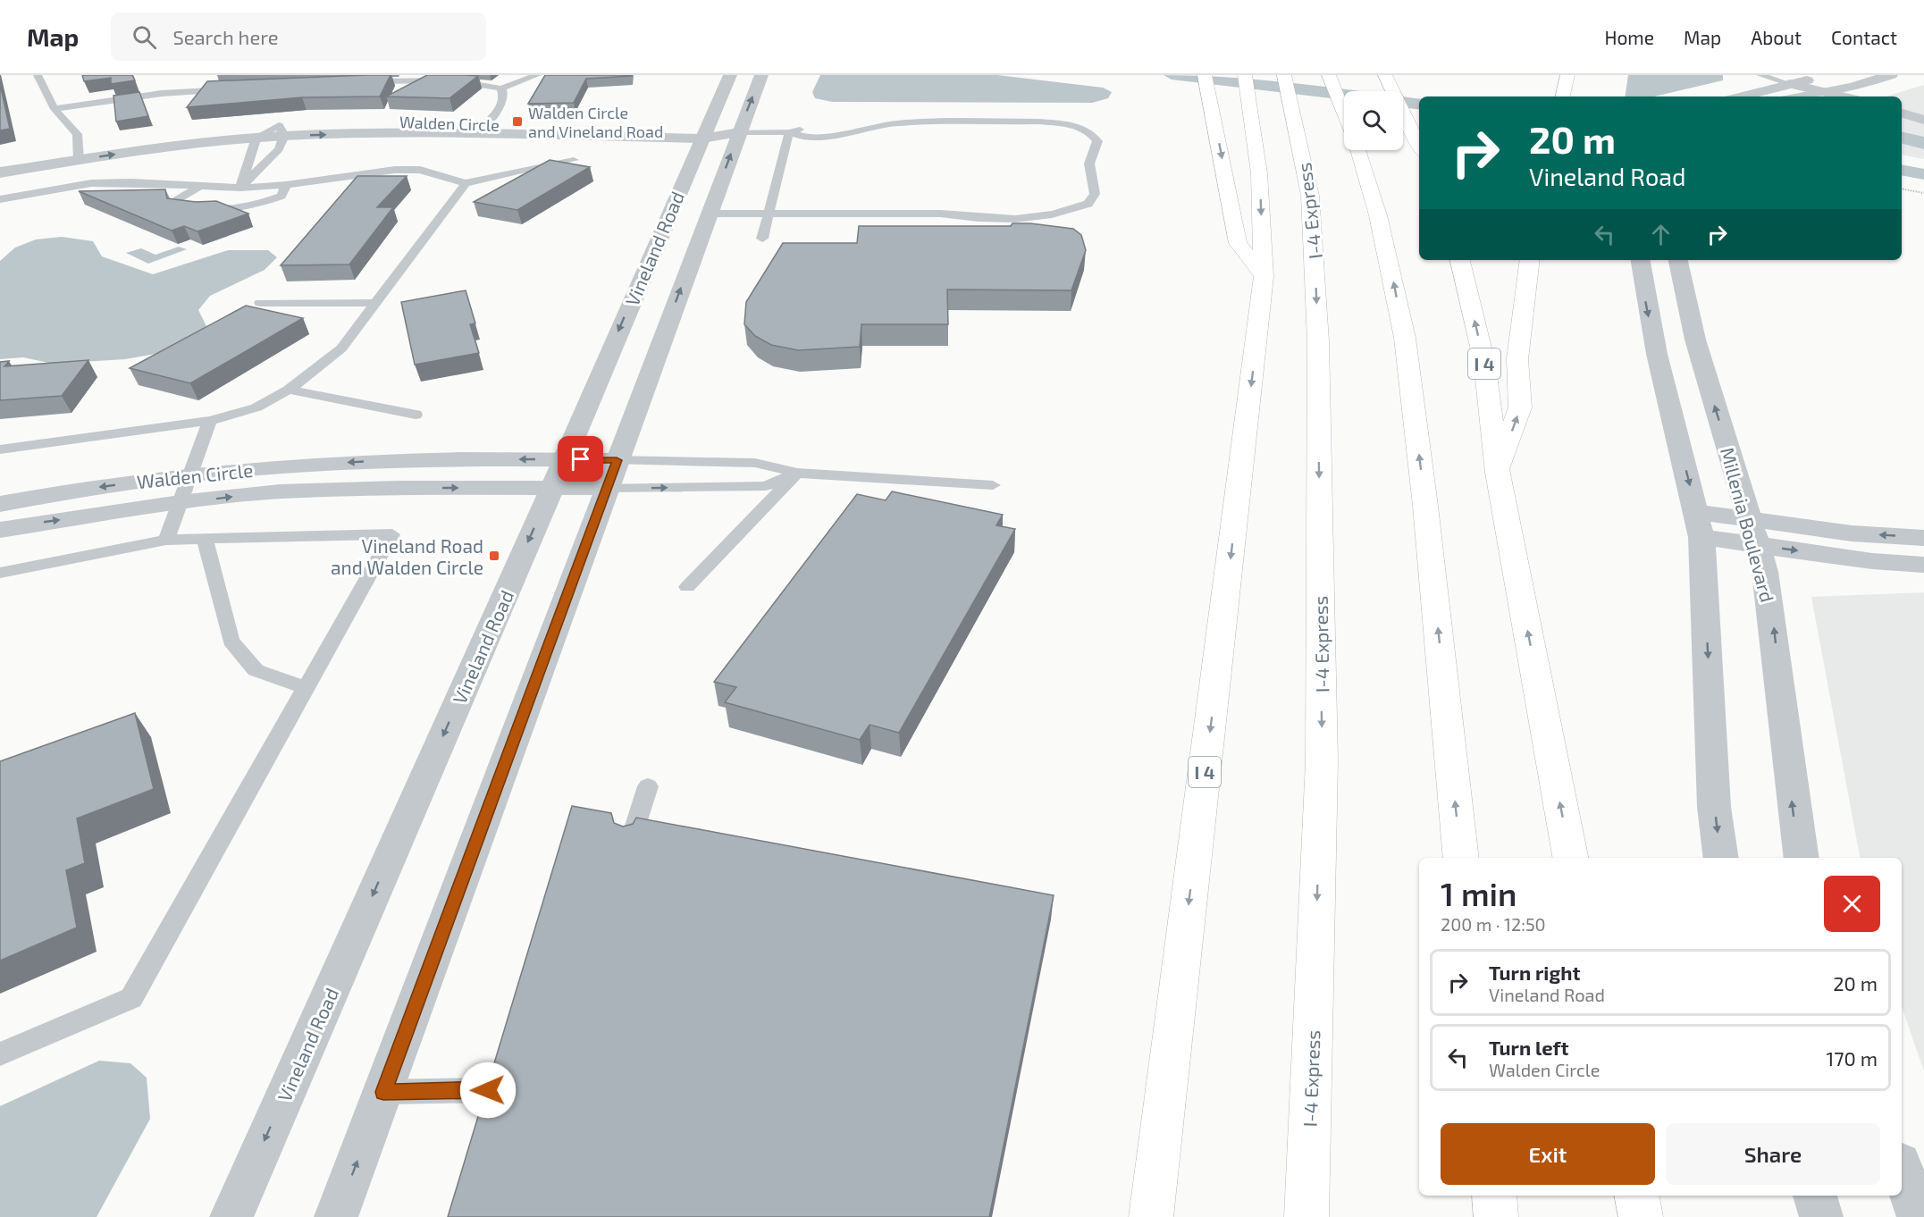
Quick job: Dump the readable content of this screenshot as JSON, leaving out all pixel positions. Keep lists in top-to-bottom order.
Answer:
{
  "streets": {
    "highway": ["I-4 Express", "I 4"],
    "street": ["Walden Circle", "Vineland Road", "Millenia Boulevard"]
  },
  "crossings": [
    ["Walden Circle", "Vineland Road"]
  ],
  "places": {
    "transit": ["Walden Circle and Vineland Road", "Vineland Road and Walden Circle"]
  },
  "page": {
    "header": "Map",
    "search": "Search here",
    "nav": [
      "Home",
      "Map",
      "About",
      "Contact"
    ],
    "turn": ["20 m", "Vineland Road"],
    "heading": ["1 min", "200 m · 12:50"],
    "list": [
      {
        "name": "Turn right",
        "note": "Vineland Road",
        "value": "20 m"
      },
      {
        "name": "Turn left",
        "note": "Walden Circle",
        "value": "170 m"
      }
    ],
    "buttons": ["Exit", "Share"]
  }
}
